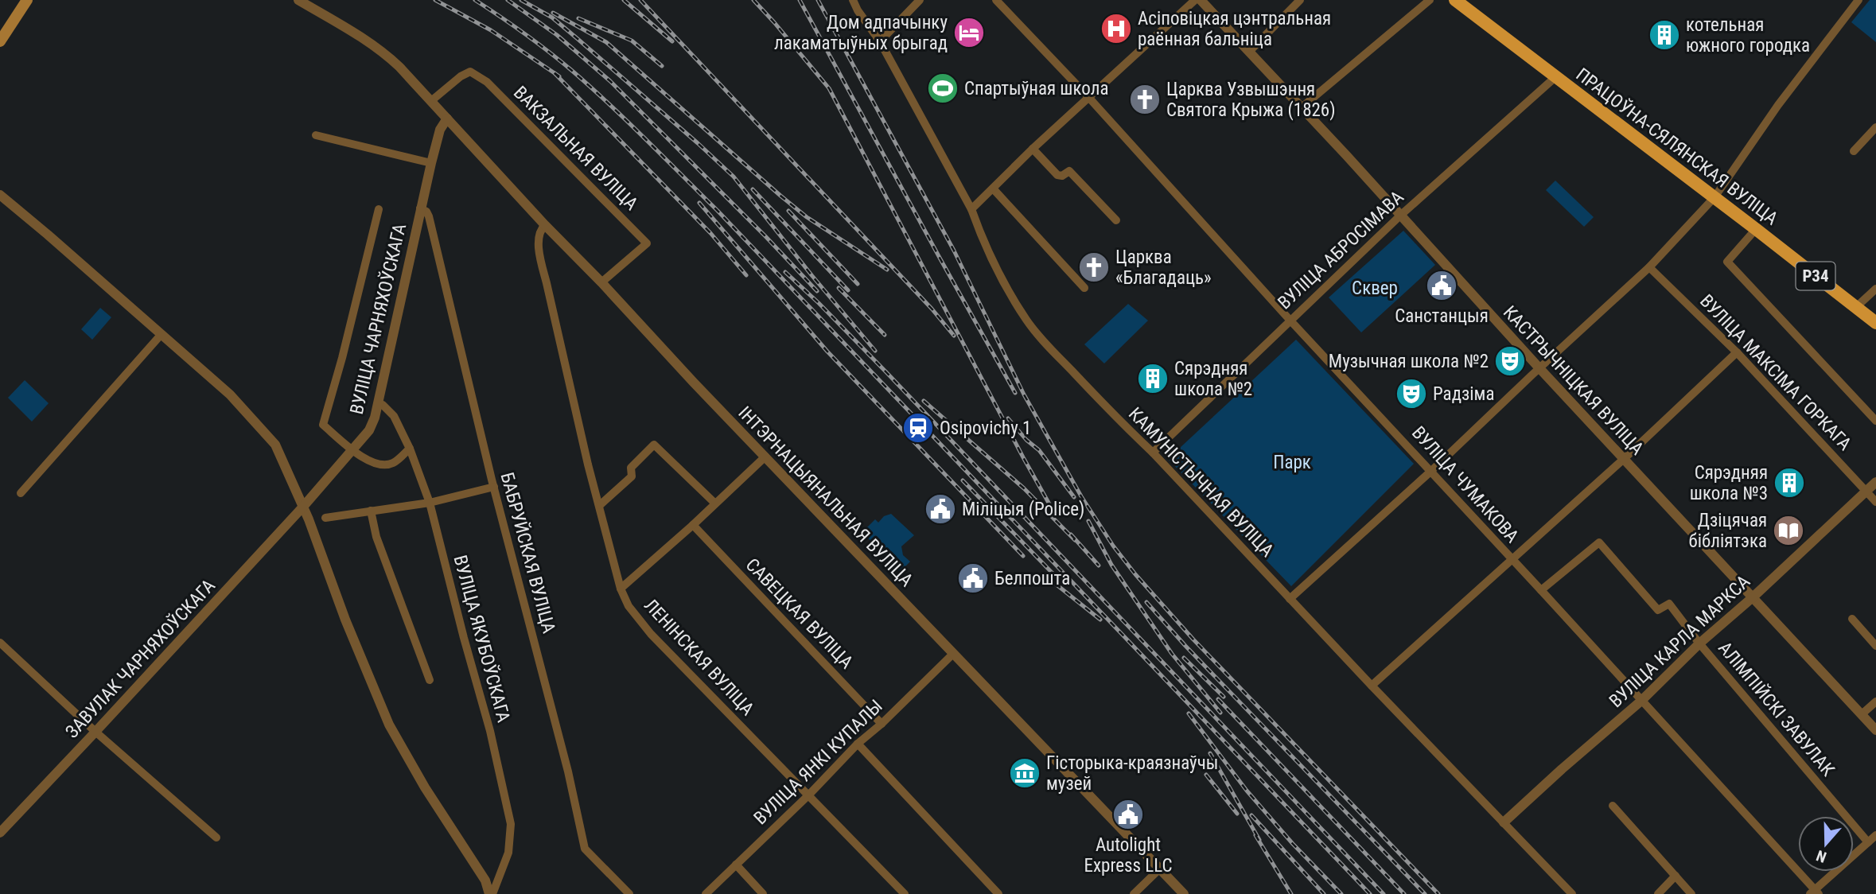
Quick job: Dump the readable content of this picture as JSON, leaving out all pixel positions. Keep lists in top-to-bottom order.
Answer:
{
  "streets": {
    "main road": ["ПРАЦОЎНА-СЯЛЯНСКАЯ ВУЛІЦА", "Р34"],
    "street": [
      "ВАКЗАЛЬНАЯ ВУЛІЦА",
      "ВУЛІЦА АБРОСІМАВА",
      "ВУЛІЦА ЧАРНЯХОЎСКАГА",
      "ВУЛІЦА МАКСІМА ГОРКАГА",
      "КАСТРЫЧНІЦКАЯ ВУЛІЦА",
      "КАМУНІСТЫЧНАЯ ВУЛІЦА",
      "ВУЛІЦА ЧУМАКОВА",
      "ІНТЭРНАЦЫЯНАЛЬНАЯ ВУЛІЦА",
      "БАБРУЙСКАЯ ВУЛІЦА",
      "САВЕЦКАЯ ВУЛІЦА",
      "ВУЛІЦА ЯКУБОЎСКАГА",
      "ВУЛІЦА КАРЛА МАРКСА",
      "ЛЕНІНСКАЯ ВУЛІЦА",
      "ЗАВУЛАК ЧАРНЯХОЎСКАГА",
      "АЛІМПІЙСКІ ЗАВУЛАК",
      "ВУЛІЦА ЯНКІ КУПАЛЫ"
    ]
  },
  "crossings": [
    ["ПРАЦОЎНА-СЯЛЯНСКАЯ ВУЛІЦА", "ВУЛІЦА АБРОСІМАВА"],
    ["ВАКЗАЛЬНАЯ ВУЛІЦА", "ІНТЭРНАЦЫЯНАЛЬНАЯ ВУЛІЦА"],
    ["ВУЛІЦА АБРОСІМАВА", "КАСТРЫЧНІЦКАЯ ВУЛІЦА"],
    ["ВУЛІЦА АБРОСІМАВА", "КАМУНІСТЫЧНАЯ ВУЛІЦА"],
    ["ВУЛІЦА АБРОСІМАВА", "ВУЛІЦА ЧУМАКОВА"],
    ["ВУЛІЦА ЧАРНЯХОЎСКАГА", "ІНТЭРНАЦЫЯНАЛЬНАЯ ВУЛІЦА"],
    ["ВУЛІЦА ЧАРНЯХОЎСКАГА", "БАБРУЙСКАЯ ВУЛІЦА"],
    ["ВУЛІЦА ЧАРНЯХОЎСКАГА", "ВУЛІЦА ЯКУБОЎСКАГА"],
    ["ВУЛІЦА ЧАРНЯХОЎСКАГА", "ЗАВУЛАК ЧАРНЯХОЎСКАГА"],
    ["ВУЛІЦА МАКСІМА ГОРКАГА", "ВУЛІЦА КАРЛА МАРКСА"],
    ["КАСТРЫЧНІЦКАЯ ВУЛІЦА", "ВУЛІЦА КАРЛА МАРКСА"],
    ["КАМУНІСТЫЧНАЯ ВУЛІЦА", "ВУЛІЦА КАРЛА МАРКСА"],
    ["ВУЛІЦА ЧУМАКОВА", "ВУЛІЦА КАРЛА МАРКСА"],
    ["ВУЛІЦА ЧУМАКОВА", "АЛІМПІЙСКІ ЗАВУЛАК"],
    ["ІНТЭРНАЦЫЯНАЛЬНАЯ ВУЛІЦА", "ЛЕНІНСКАЯ ВУЛІЦА"],
    ["ІНТЭРНАЦЫЯНАЛЬНАЯ ВУЛІЦА", "ВУЛІЦА ЯНКІ КУПАЛЫ"],
    ["САВЕЦКАЯ ВУЛІЦА", "ВУЛІЦА ЯНКІ КУПАЛЫ"],
    ["ВУЛІЦА КАРЛА МАРКСА", "АЛІМПІЙСКІ ЗАВУЛАК"],
    ["ЛЕНІНСКАЯ ВУЛІЦА", "ВУЛІЦА ЯНКІ КУПАЛЫ"]
  ],
  "parks": ["Сквер", "Парк"],
  "places": {
    "hospital": ["Асіповіцкая цэнтральная раённая бальніца"],
    "hotel": ["Дом адпачынку лакаматыўных брыгад"],
    "building": ["котельная южного городка", "Сярэдняя школа №2", "Сярэдняя школа №3"],
    "sports": ["Спартыўная школа"],
    "church": ["Царква Узвышэння Святога Крыжа (1826)", "Царква «Благадаць»"],
    "public building": [
      "Санстанцыя",
      "Міліцыя (Police)",
      "Белпошта",
      "Autolight Express LLC"
    ],
    "theatre": ["Музычная школа №2", "Радзіма"],
    "station": ["Osipovichy 1"],
    "library": ["Дзіцячая бібліятэка"],
    "museum": ["Гісторыка-краязнаўчы музей"]
  },
  "north": "bottom"
}
